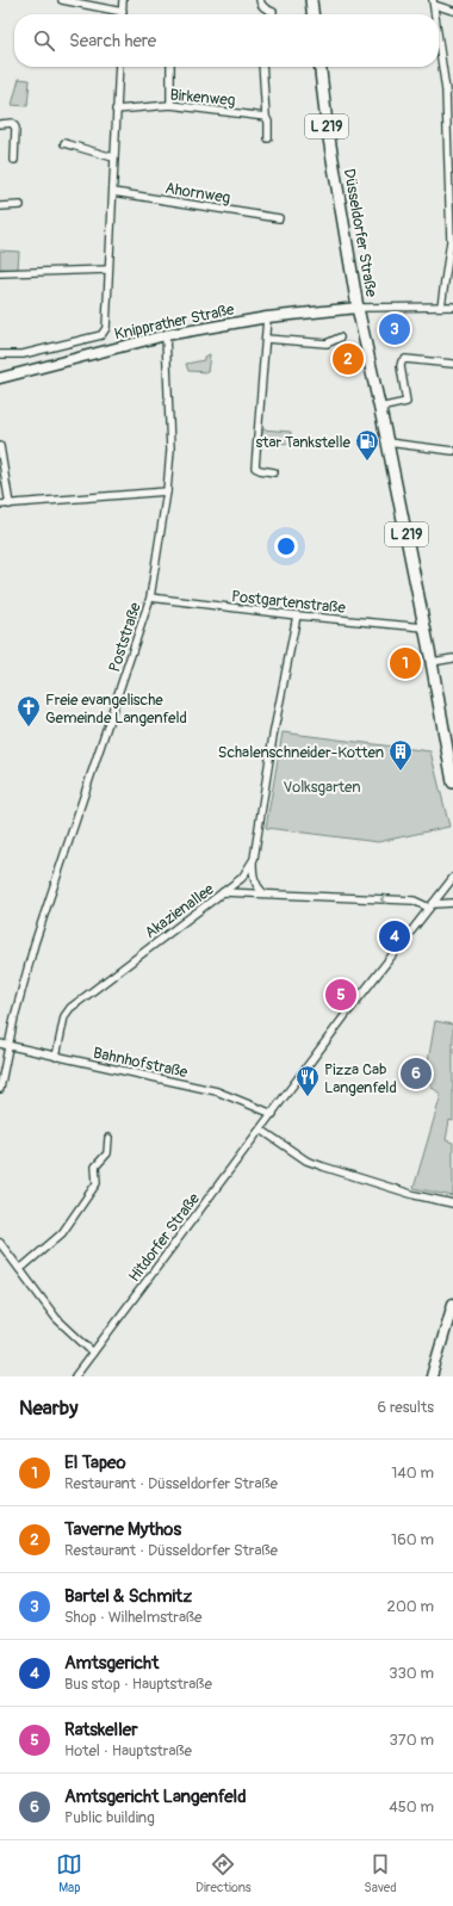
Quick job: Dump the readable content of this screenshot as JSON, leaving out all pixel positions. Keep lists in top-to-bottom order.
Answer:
{
  "streets": {
    "main road": ["L 219", "Düsseldorfer Straße", "Knipprather Straße"],
    "street": [
      "Birkenweg",
      "Ahornweg",
      "Postgartenstraße",
      "Poststraße",
      "Akazienallee",
      "Bahnhofstraße",
      "Hitdorfer Straße"
    ]
  },
  "crossings": [
    ["Düsseldorfer Straße", "Knipprather Straße"],
    ["Düsseldorfer Straße", "Postgartenstraße"],
    ["Knipprather Straße", "Poststraße"],
    ["Postgartenstraße", "Poststraße"],
    ["Poststraße", "Bahnhofstraße"],
    ["Akazienallee", "Bahnhofstraße"],
    ["Akazienallee", "Hitdorfer Straße"],
    ["Bahnhofstraße", "Hitdorfer Straße"]
  ],
  "one_way": ["Akazienallee"],
  "parks": ["Volksgarten"],
  "places": {
    "fuel station": ["star Tankstelle"],
    "church": ["Freie evangelische Gemeinde Langenfeld"],
    "building": ["Schalenschneider-Kotten"],
    "restaurant": ["Pizza Cab Langenfeld"]
  },
  "page": {
    "search": "Search here",
    "pins": [
      "3",
      "2",
      "1",
      "4",
      "5",
      "6"
    ],
    "heading": ["Nearby", "6 results"],
    "list": [
      {
        "mark": "1",
        "name": "El Tapeo",
        "note": "Restaurant · Düsseldorfer Straße",
        "value": "140 m"
      },
      {
        "mark": "2",
        "name": "Taverne Mythos",
        "note": "Restaurant · Düsseldorfer Straße",
        "value": "160 m"
      },
      {
        "mark": "3",
        "name": "Bartel & Schmitz",
        "note": "Shop · Wilhelmstraße",
        "value": "200 m"
      },
      {
        "mark": "4",
        "name": "Amtsgericht",
        "note": "Bus stop · Hauptstraße",
        "value": "330 m"
      },
      {
        "mark": "5",
        "name": "Ratskeller",
        "note": "Hotel · Hauptstraße",
        "value": "370 m"
      },
      {
        "mark": "6",
        "name": "Amtsgericht Langenfeld",
        "note": "Public building",
        "value": "450 m"
      }
    ],
    "nav": ["Map", "Directions", "Saved"]
  }
}
